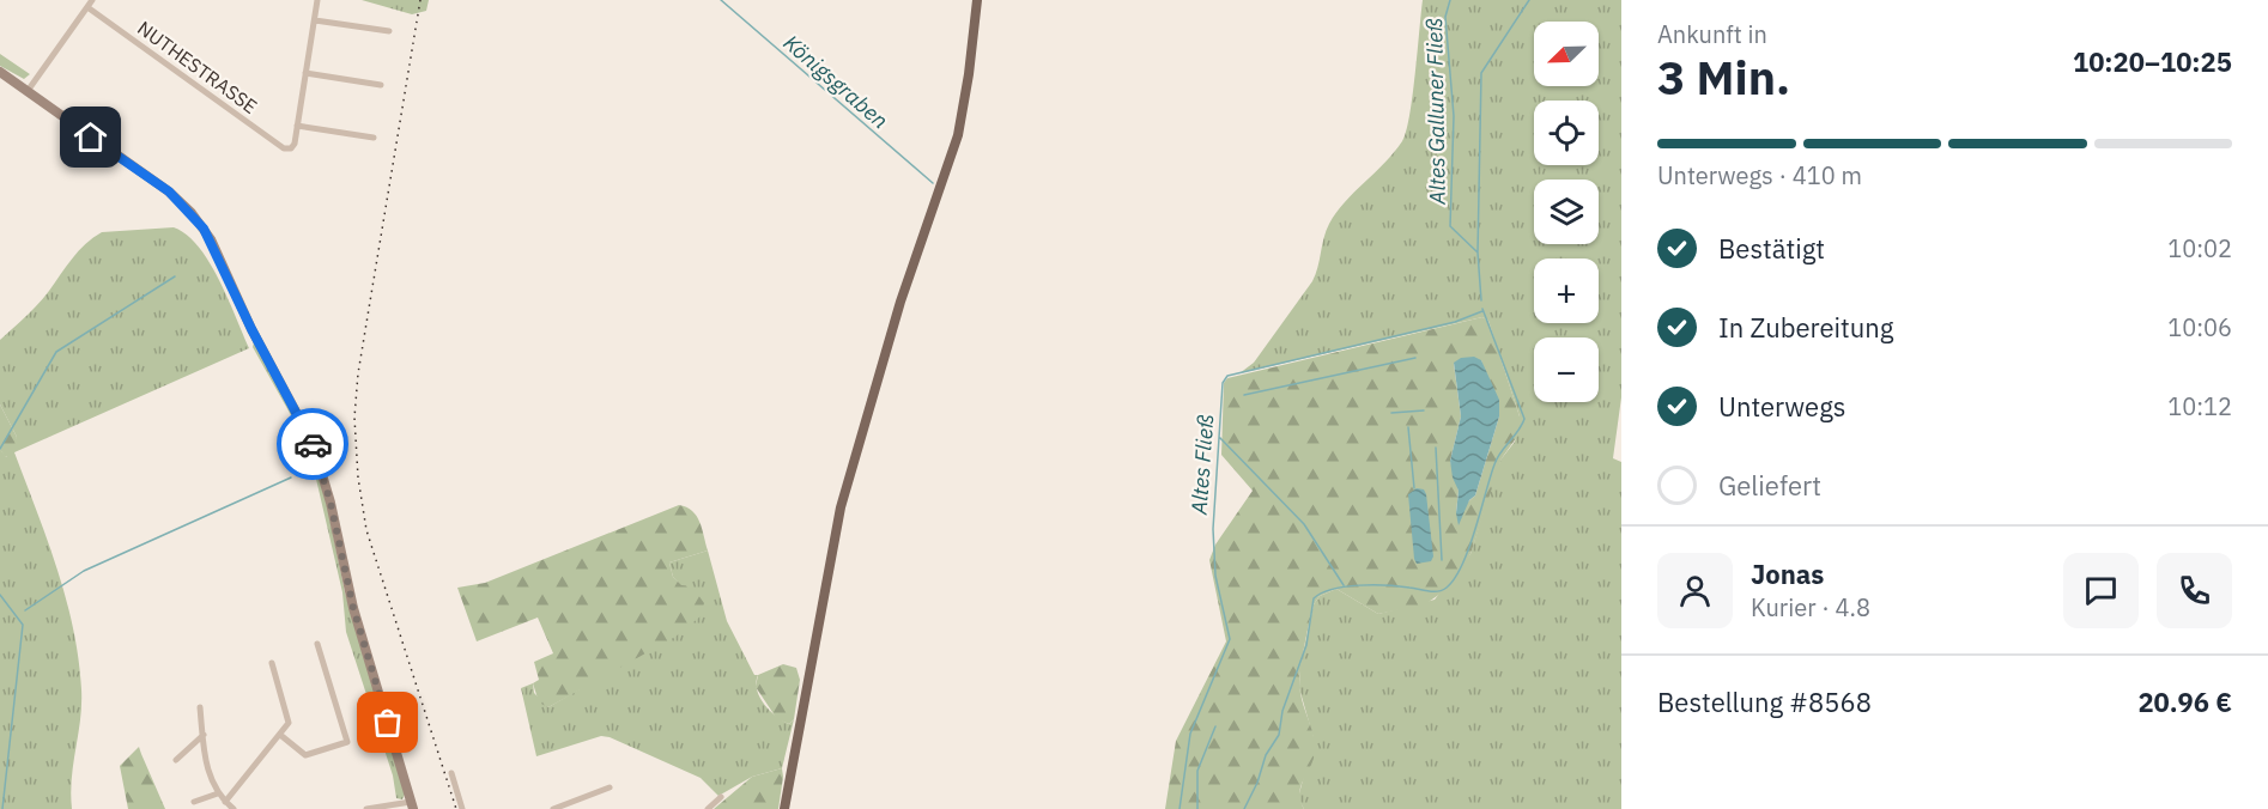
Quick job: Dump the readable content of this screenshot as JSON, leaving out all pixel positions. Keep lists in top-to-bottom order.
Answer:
{
  "streets": {
    "street": ["NUTHESTRASSE"]
  },
  "water": ["Königsgraben", "Altes Galluner Fließ", "Altes Fließ"],
  "north": "bottom left",
  "page": {
    "heading": ["3 Min.", "Ankunft in", "10:20–10:25"],
    "panel": [
      "Jonas",
      "Kurier · 4.8",
      "Bestellung #8568",
      "20.96 €"
    ],
    "map_buttons": ["+", "−"],
    "bar": "Unterwegs · 410 m",
    "list": [
      ["Bestätigt", "10:02"],
      ["In Zubereitung", "10:06"],
      ["Unterwegs", "10:12"],
      "Geliefert"
    ]
  }
}
